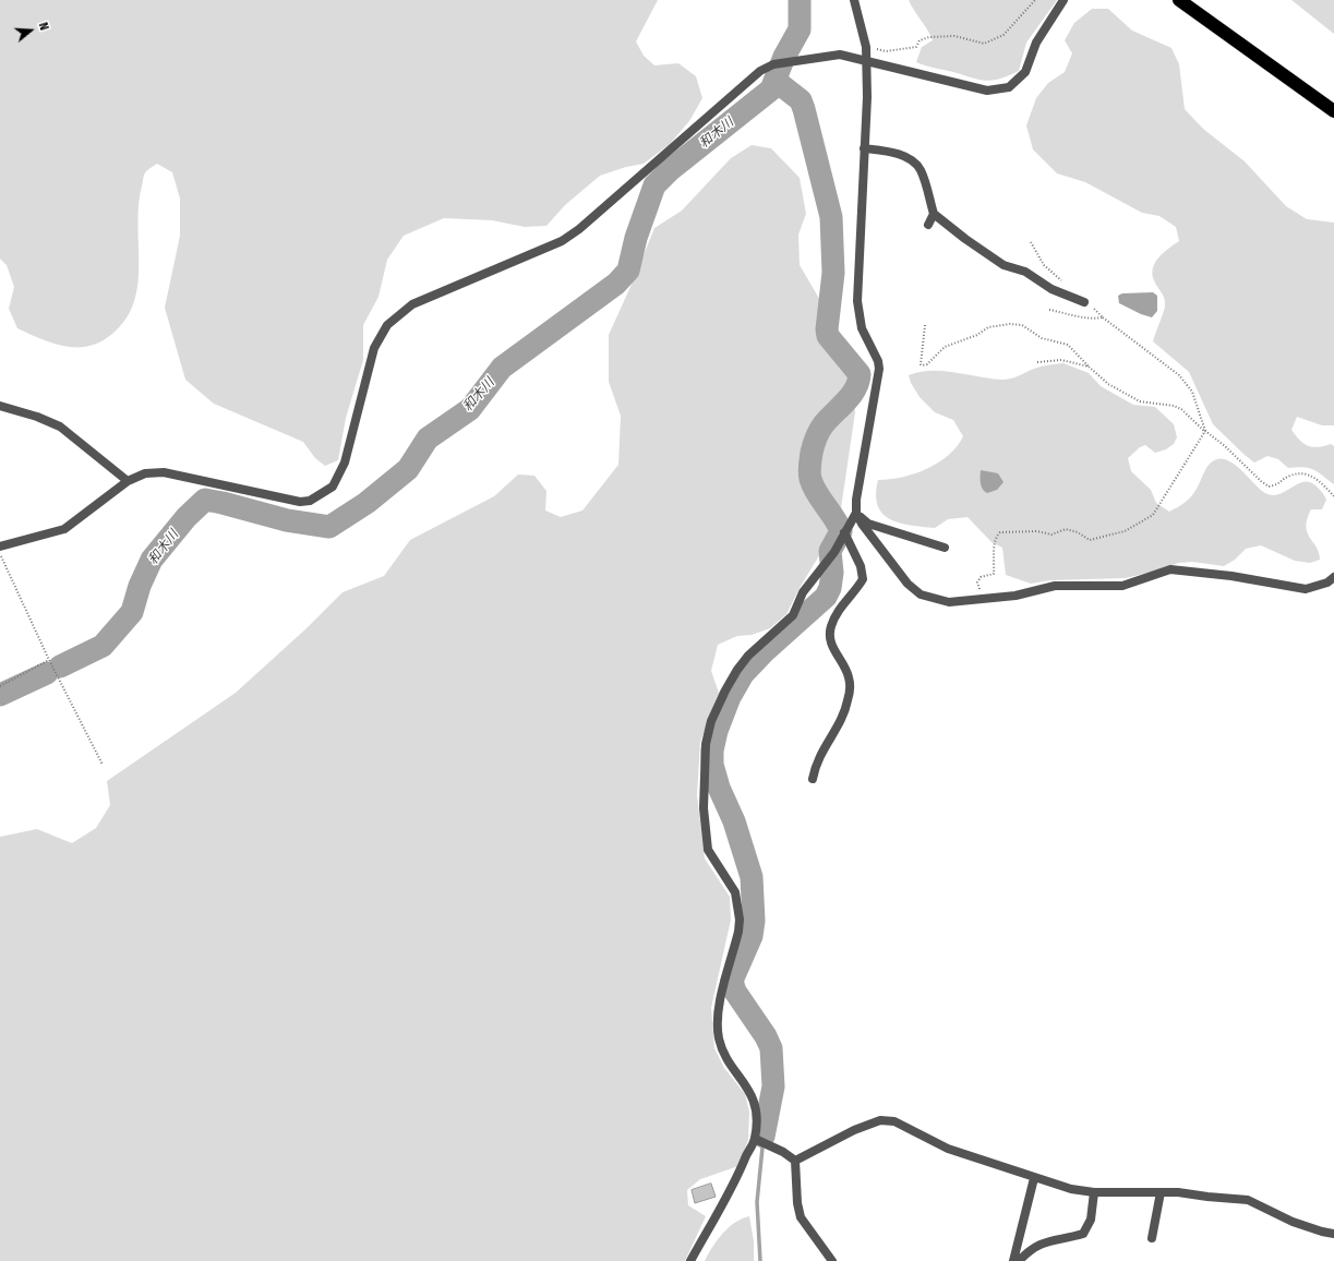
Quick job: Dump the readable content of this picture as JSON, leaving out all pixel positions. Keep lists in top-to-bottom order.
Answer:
{
  "water": ["和木川"],
  "north": "right"
}
